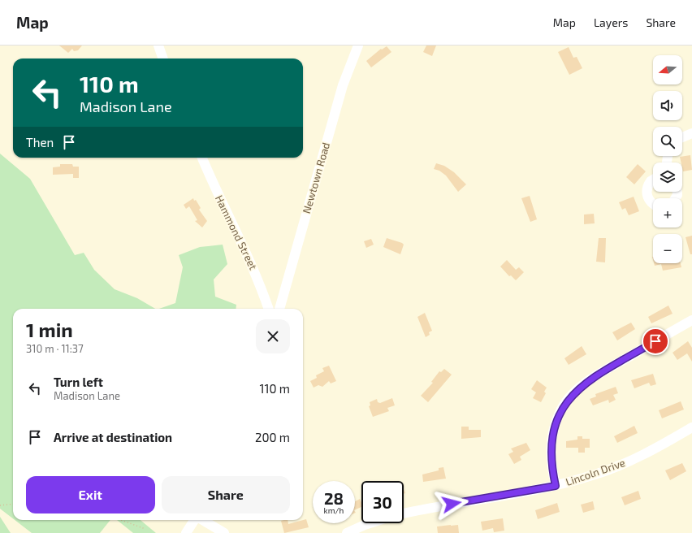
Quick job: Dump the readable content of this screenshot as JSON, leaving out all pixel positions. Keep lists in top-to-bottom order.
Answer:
{
  "streets": {
    "street": ["Newtown Road", "Hammond Street", "Lincoln Drive"]
  },
  "north": "left",
  "page": {
    "header": "Map",
    "nav": ["Map", "Layers", "Share"],
    "map_buttons": ["+", "−"],
    "turn": ["110 m", "Madison Lane"],
    "then": "Then",
    "heading": ["1 min", "310 m · 11:37"],
    "list": [
      {
        "name": "Turn left",
        "note": "Madison Lane",
        "value": "110 m"
      },
      {
        "name": "Arrive at destination",
        "value": "200 m"
      }
    ],
    "buttons": ["Exit", "Share"],
    "speed": "28 km/h",
    "limit": "30"
  }
}
